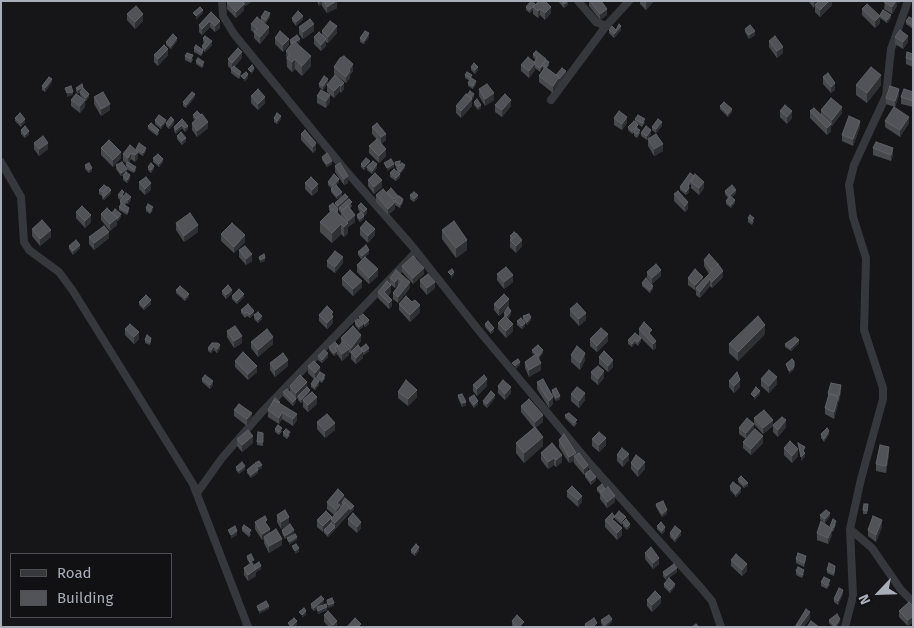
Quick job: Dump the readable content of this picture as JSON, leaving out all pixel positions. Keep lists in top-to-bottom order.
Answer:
{
  "legend": ["Road", "Building"],
  "north": "bottom left"
}
